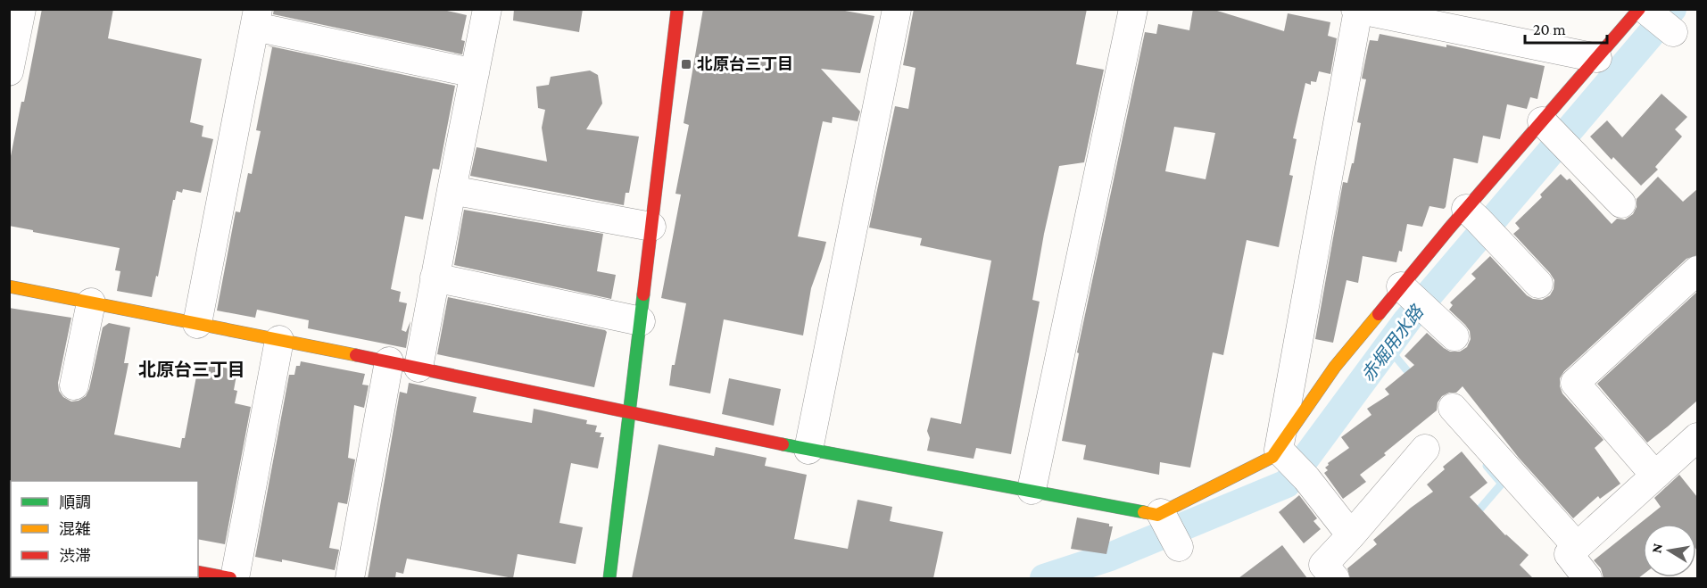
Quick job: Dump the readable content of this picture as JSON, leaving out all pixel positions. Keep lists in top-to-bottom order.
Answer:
{
  "districts": ["北原台三丁目"],
  "water": ["赤堀用水路"],
  "places": {
    "transit": ["北原台三丁目"]
  },
  "legend": ["順調", "混雑", "渋滞"],
  "scale_bar": "20 m",
  "north": "left"
}
